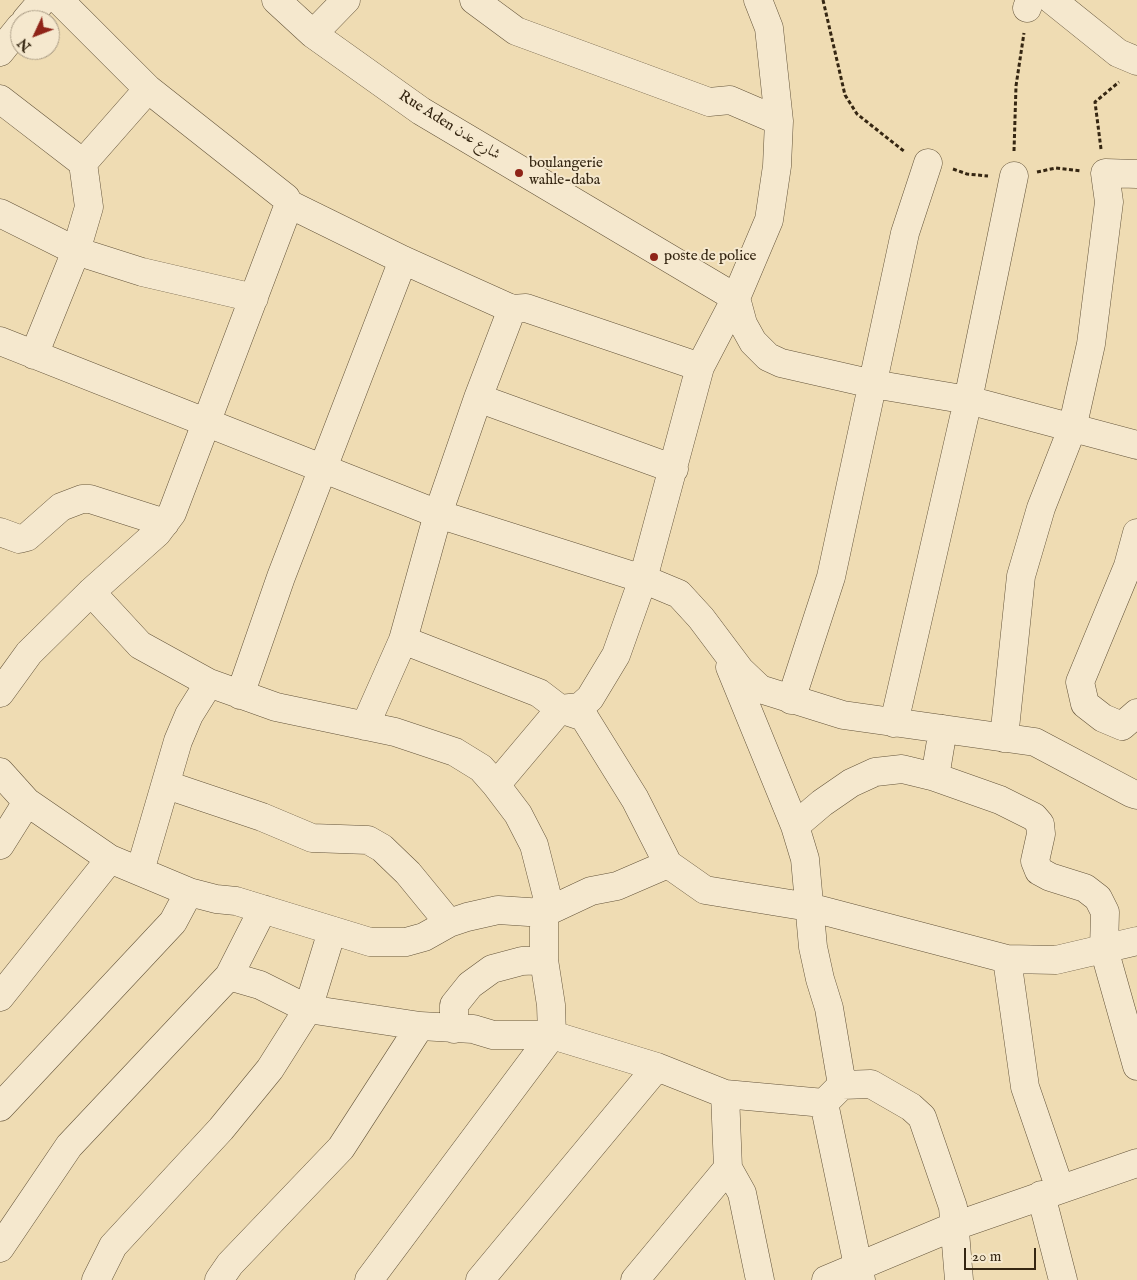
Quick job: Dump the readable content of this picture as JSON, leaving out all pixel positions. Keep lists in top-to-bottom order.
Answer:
{
  "streets": {
    "street": ["Rue Aden شارع عدن"]
  },
  "places": ["boulangerie wahle-daba", "poste de police"],
  "scale_bar": "20 m",
  "north": "bottom left"
}
